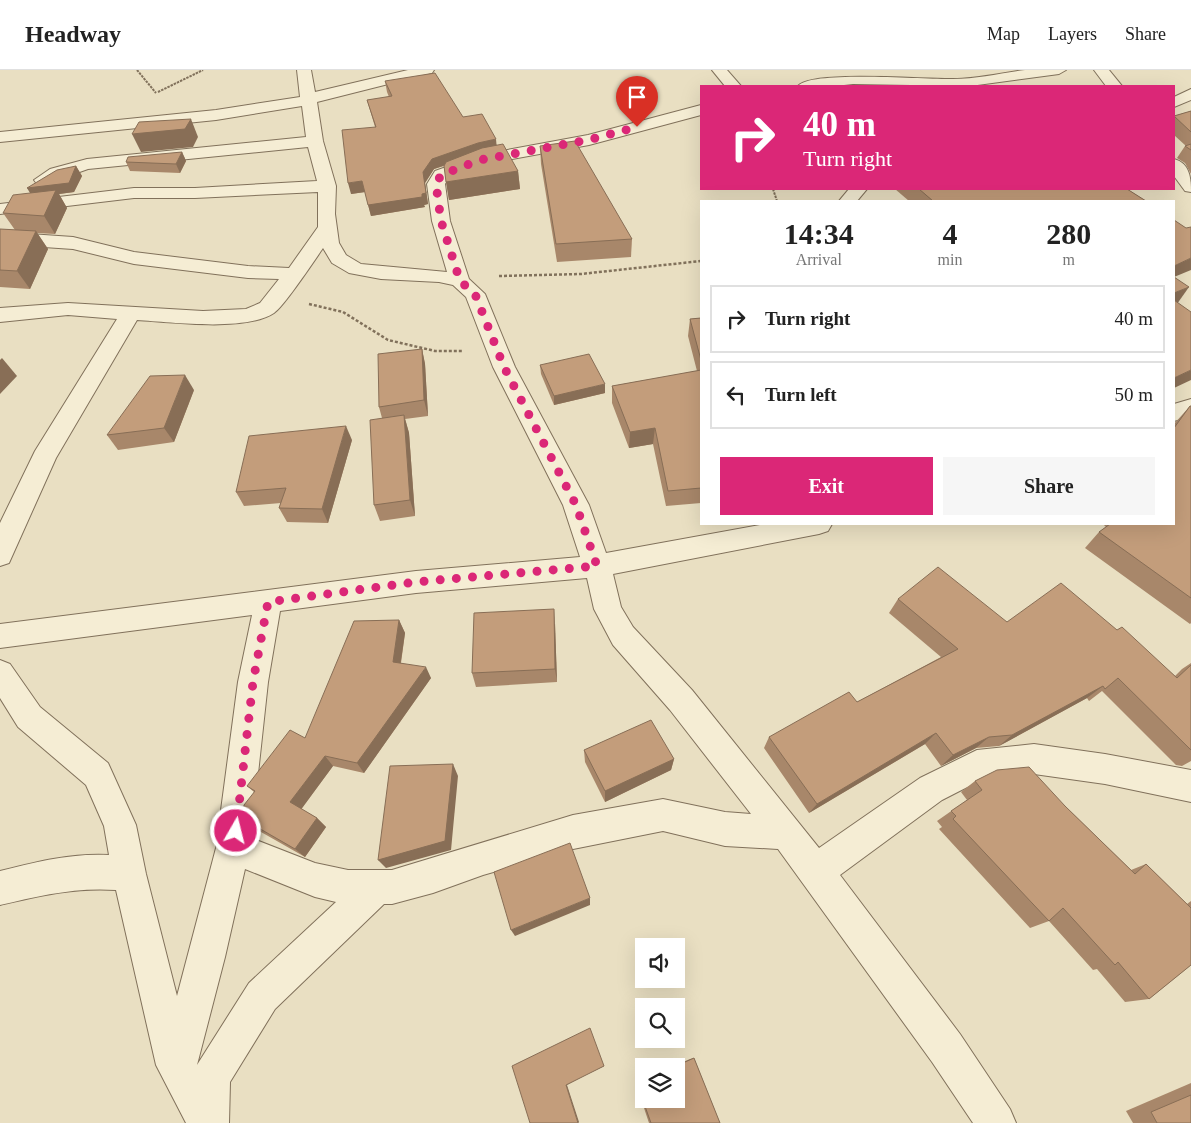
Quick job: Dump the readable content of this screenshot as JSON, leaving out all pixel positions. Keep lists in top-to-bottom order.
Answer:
{
  "page": {
    "header": "Headway",
    "nav": ["Map", "Layers", "Share"],
    "turn": ["40 m", "Turn right"],
    "eta": [
      "14:34",
      "Arrival",
      "4",
      "min",
      "280",
      "m"
    ],
    "list": [
      {
        "name": "Turn right",
        "value": "40 m"
      },
      {
        "name": "Turn left",
        "value": "50 m"
      }
    ],
    "buttons": ["Exit", "Share"]
  }
}
